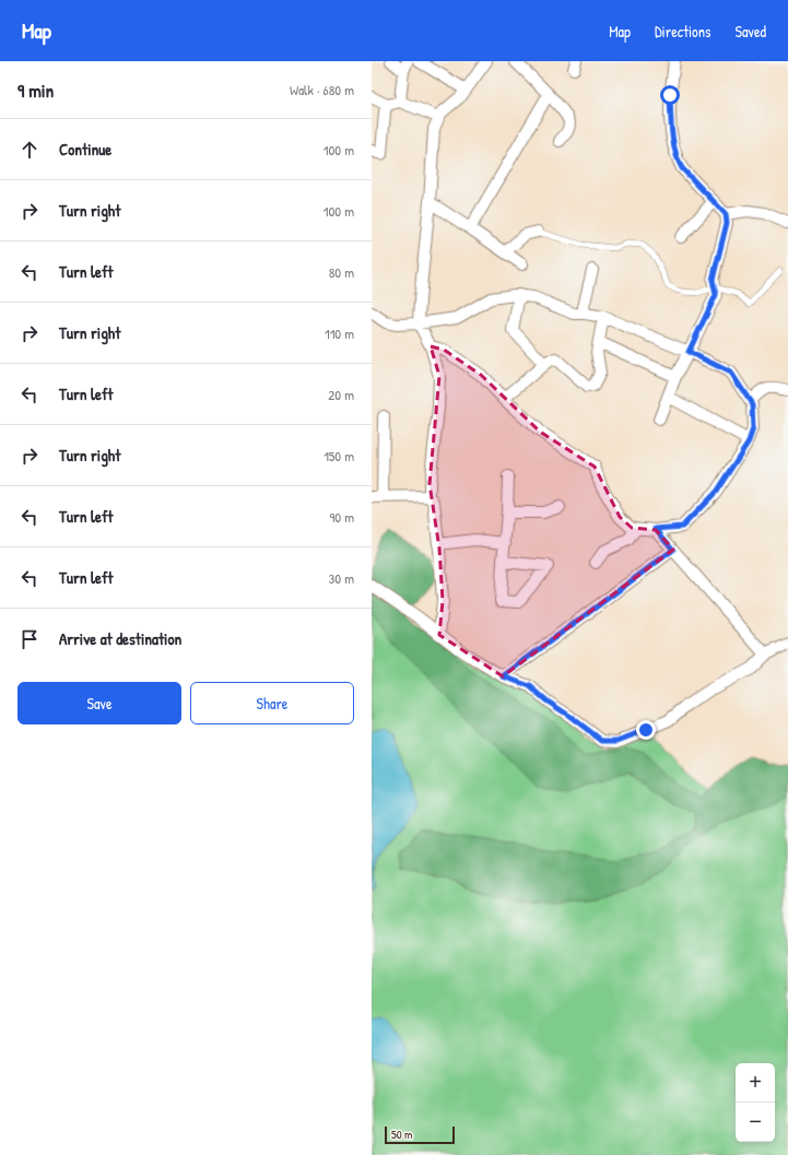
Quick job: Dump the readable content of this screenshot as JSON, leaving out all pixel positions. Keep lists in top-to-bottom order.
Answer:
{
  "scale_bar": "50 m",
  "page": {
    "header": "Map",
    "nav": ["Map", "Directions", "Saved"],
    "heading": ["9 min", "Walk · 680 m"],
    "list": [
      ["Continue", "100 m"],
      ["Turn right", "100 m"],
      ["Turn left", "80 m"],
      ["Turn right", "110 m"],
      ["Turn left", "20 m"],
      ["Turn right", "150 m"],
      ["Turn left", "90 m"],
      ["Turn left", "30 m"],
      "Arrive at destination"
    ],
    "buttons": ["Save", "Share"],
    "map_buttons": ["+", "−"],
    "scale": "50 m"
  }
}
